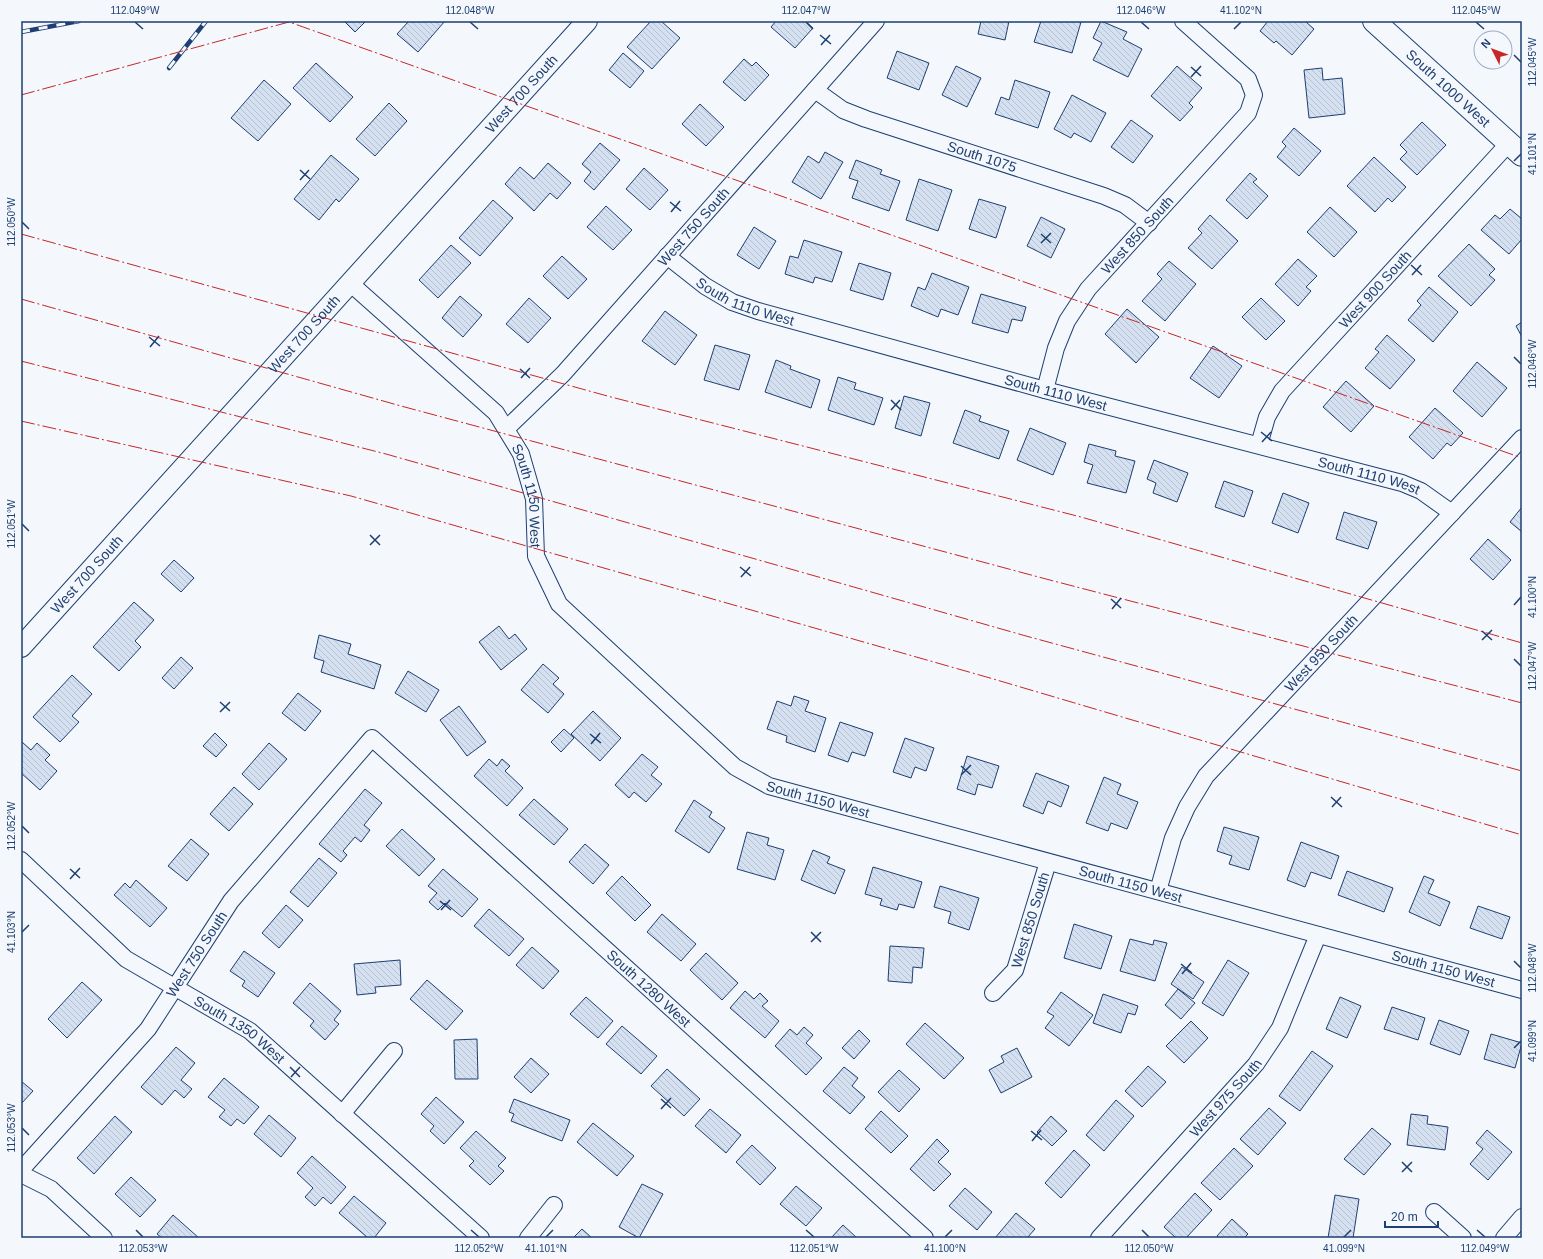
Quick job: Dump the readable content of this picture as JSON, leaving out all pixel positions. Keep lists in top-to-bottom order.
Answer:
{
  "streets": {
    "main road": ["South 1000 West"],
    "street": [
      "West 700 South",
      "South 1075",
      "West 750 South",
      "West 850 South",
      "West 900 South",
      "South 1110 West",
      "South 1150 West",
      "West 950 South",
      "South 1280 West",
      "South 1350 West",
      "West 975 South"
    ]
  },
  "crossings": [
    ["South 1000 West", "West 900 South"],
    ["West 700 South", "South 1150 West"],
    ["South 1075", "West 750 South"],
    ["South 1075", "West 850 South"],
    ["West 750 South", "South 1110 West"],
    ["West 750 South", "South 1150 West"],
    ["West 750 South", "South 1280 West"],
    ["West 750 South", "South 1350 West"],
    ["West 850 South", "South 1110 West"],
    ["West 850 South", "South 1150 West"],
    ["West 900 South", "South 1110 West"],
    ["South 1110 West", "West 950 South"],
    ["South 1150 West", "West 950 South"],
    ["South 1150 West", "West 975 South"]
  ],
  "scale_bar": "20 m",
  "north": "top left",
  "coordinates": [
    "112.049°W",
    "112.048°W",
    "112.047°W",
    "112.046°W",
    "41.102°N",
    "112.045°W",
    "41.101°N",
    "112.050°W",
    "112.051°W",
    "41.100°N",
    "112.052°W",
    "41.103°N",
    "41.099°N",
    "112.053°W"
  ]
}
